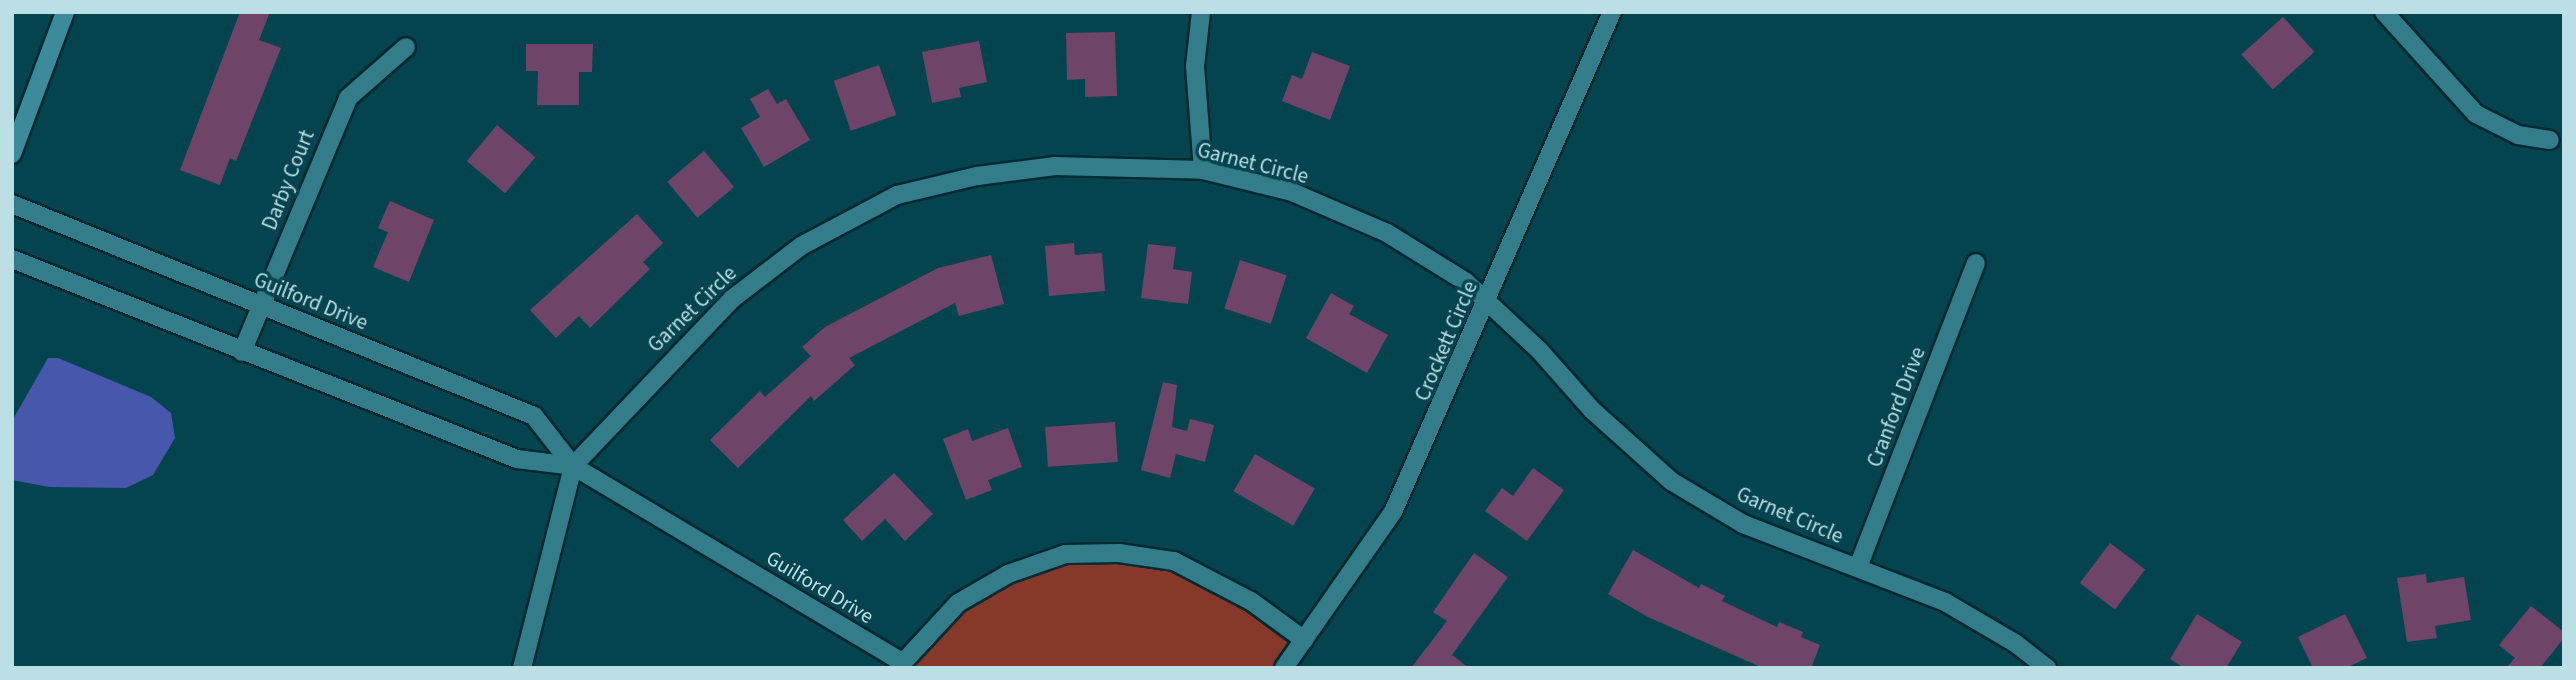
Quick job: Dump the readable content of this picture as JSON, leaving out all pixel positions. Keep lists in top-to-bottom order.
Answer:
{
  "streets": {
    "street": [
      "Garnet Circle",
      "Darby Court",
      "Guilford Drive",
      "Crockett Circle",
      "Cranford Drive"
    ]
  },
  "crossings": [
    ["Garnet Circle", "Guilford Drive"],
    ["Garnet Circle", "Crockett Circle"],
    ["Garnet Circle", "Cranford Drive"],
    ["Darby Court", "Guilford Drive"]
  ]
}
